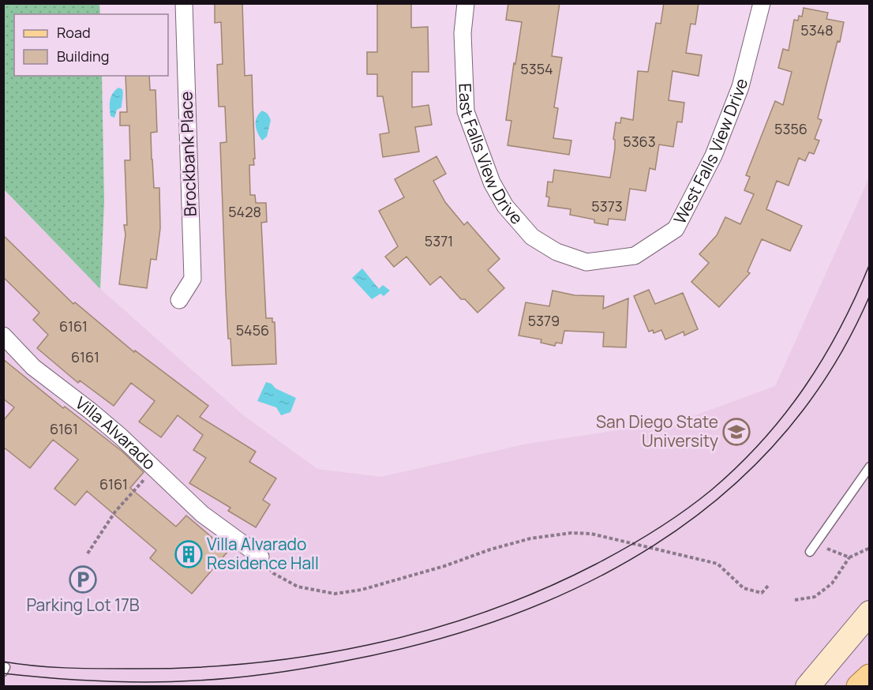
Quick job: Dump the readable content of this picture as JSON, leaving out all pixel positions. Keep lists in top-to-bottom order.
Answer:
{
  "streets": {
    "street": [
      "West Falls View Drive",
      "East Falls View Drive",
      "Brockbank Place",
      "Villa Alvarado"
    ]
  },
  "crossings": [
    ["West Falls View Drive", "East Falls View Drive"]
  ],
  "places": {
    "school or university": ["San Diego State University"],
    "building": ["Villa Alvarado Residence Hall"],
    "parking": ["Parking Lot 17B"]
  },
  "house_numbers": [
    "5348",
    "5354",
    "5356",
    "5363",
    "5373",
    "5428",
    "5371",
    "5379",
    "6161",
    "5456",
    "6161",
    "6161",
    "6161"
  ],
  "legend": ["Road", "Building"]
}
